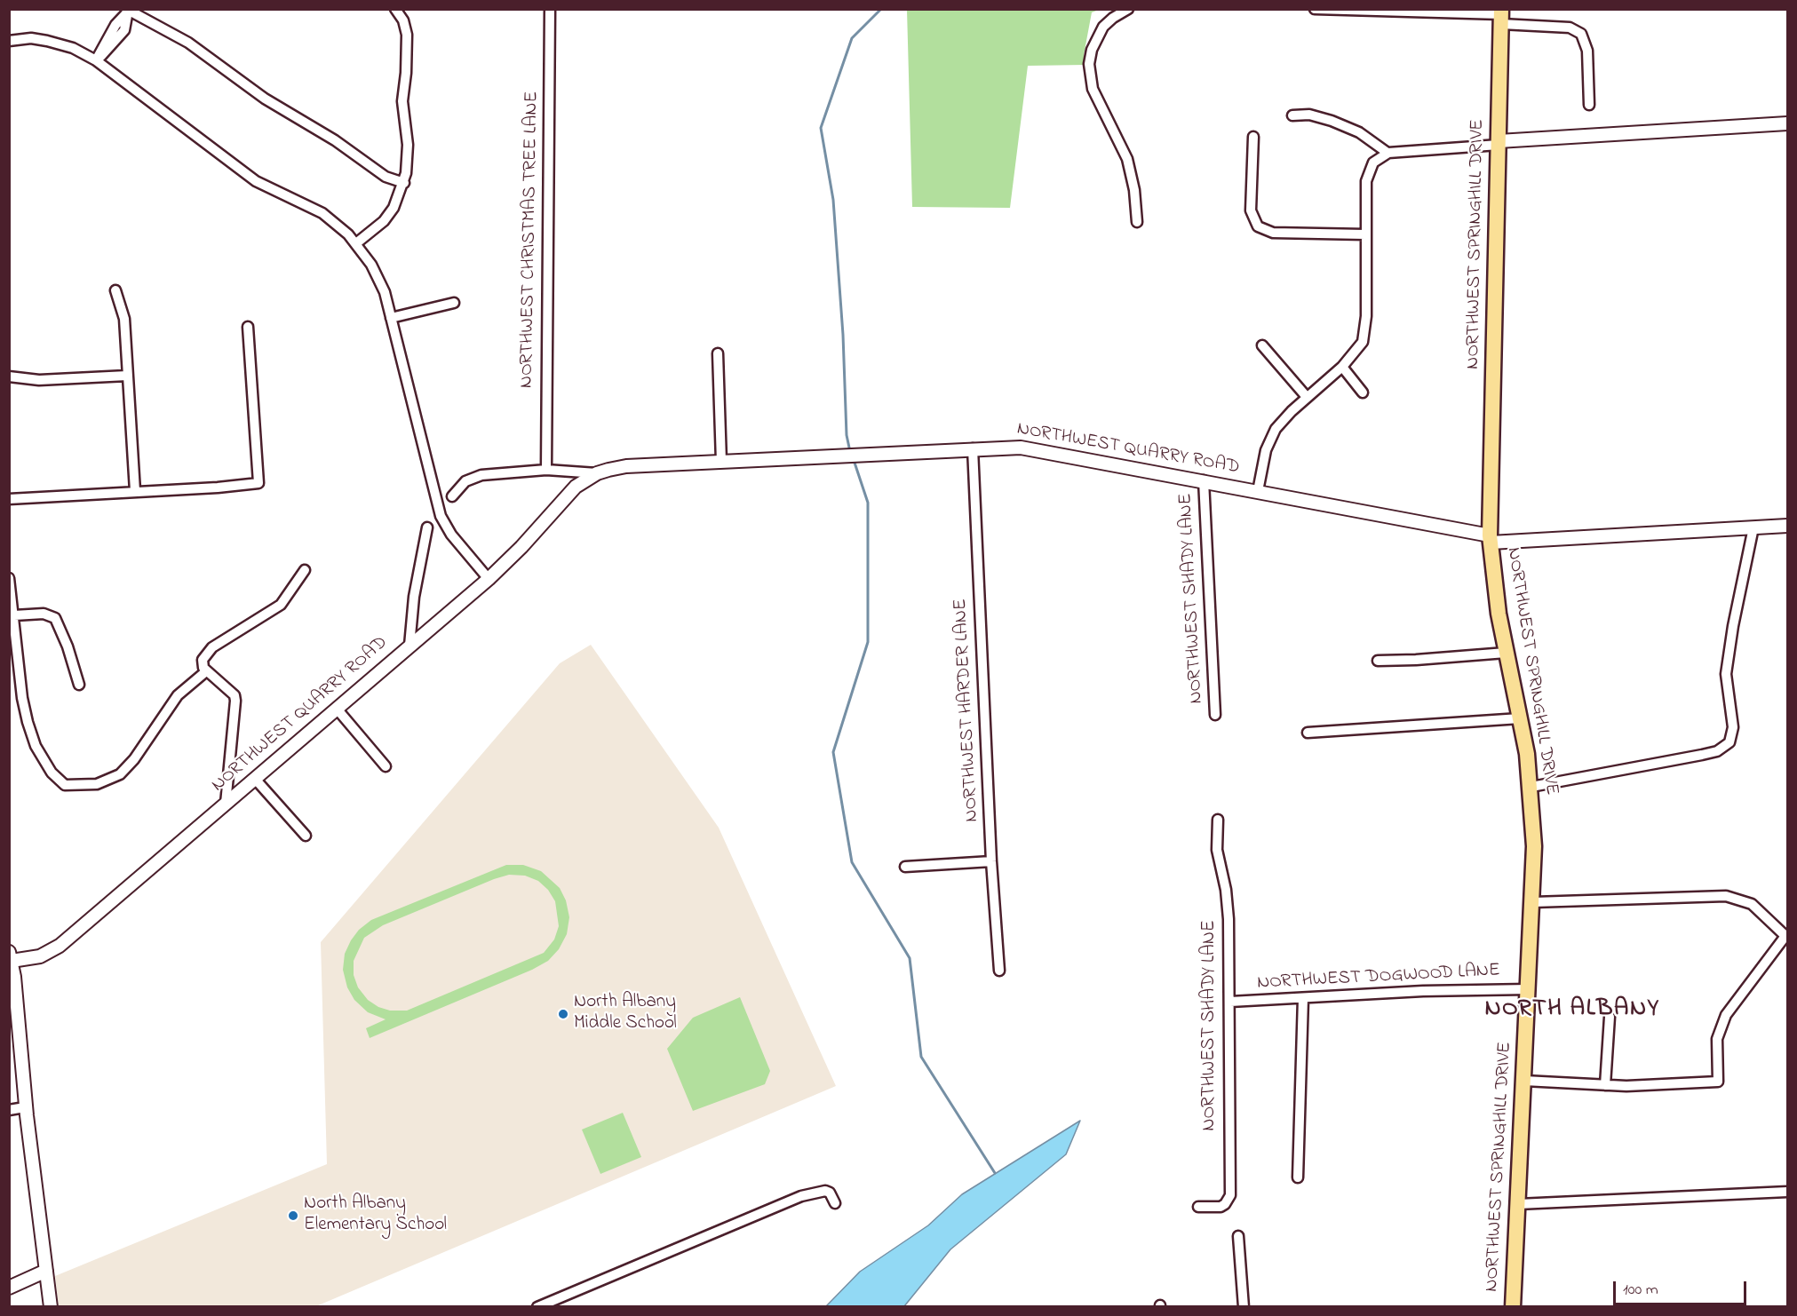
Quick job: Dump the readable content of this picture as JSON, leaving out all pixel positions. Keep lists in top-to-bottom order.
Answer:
{
  "streets": {
    "main road": ["NORTHWEST SPRINGHILL DRIVE"],
    "street": [
      "NORTHWEST CHRISTMAS TREE LANE",
      "NORTHWEST QUARRY ROAD",
      "NORTHWEST SHADY LANE",
      "NORTHWEST HARDER LANE",
      "NORTHWEST DOGWOOD LANE"
    ]
  },
  "crossings": [
    ["NORTHWEST CHRISTMAS TREE LANE", "NORTHWEST QUARRY ROAD"],
    ["NORTHWEST SPRINGHILL DRIVE", "NORTHWEST QUARRY ROAD"],
    ["NORTHWEST SPRINGHILL DRIVE", "NORTHWEST DOGWOOD LANE"],
    ["NORTHWEST QUARRY ROAD", "NORTHWEST SHADY LANE"],
    ["NORTHWEST QUARRY ROAD", "NORTHWEST HARDER LANE"],
    ["NORTHWEST SHADY LANE", "NORTHWEST DOGWOOD LANE"]
  ],
  "districts": ["NORTH ALBANY"],
  "places": ["North Albany Middle School", "North Albany Elementary School"],
  "scale_bar": "100 m"
}
